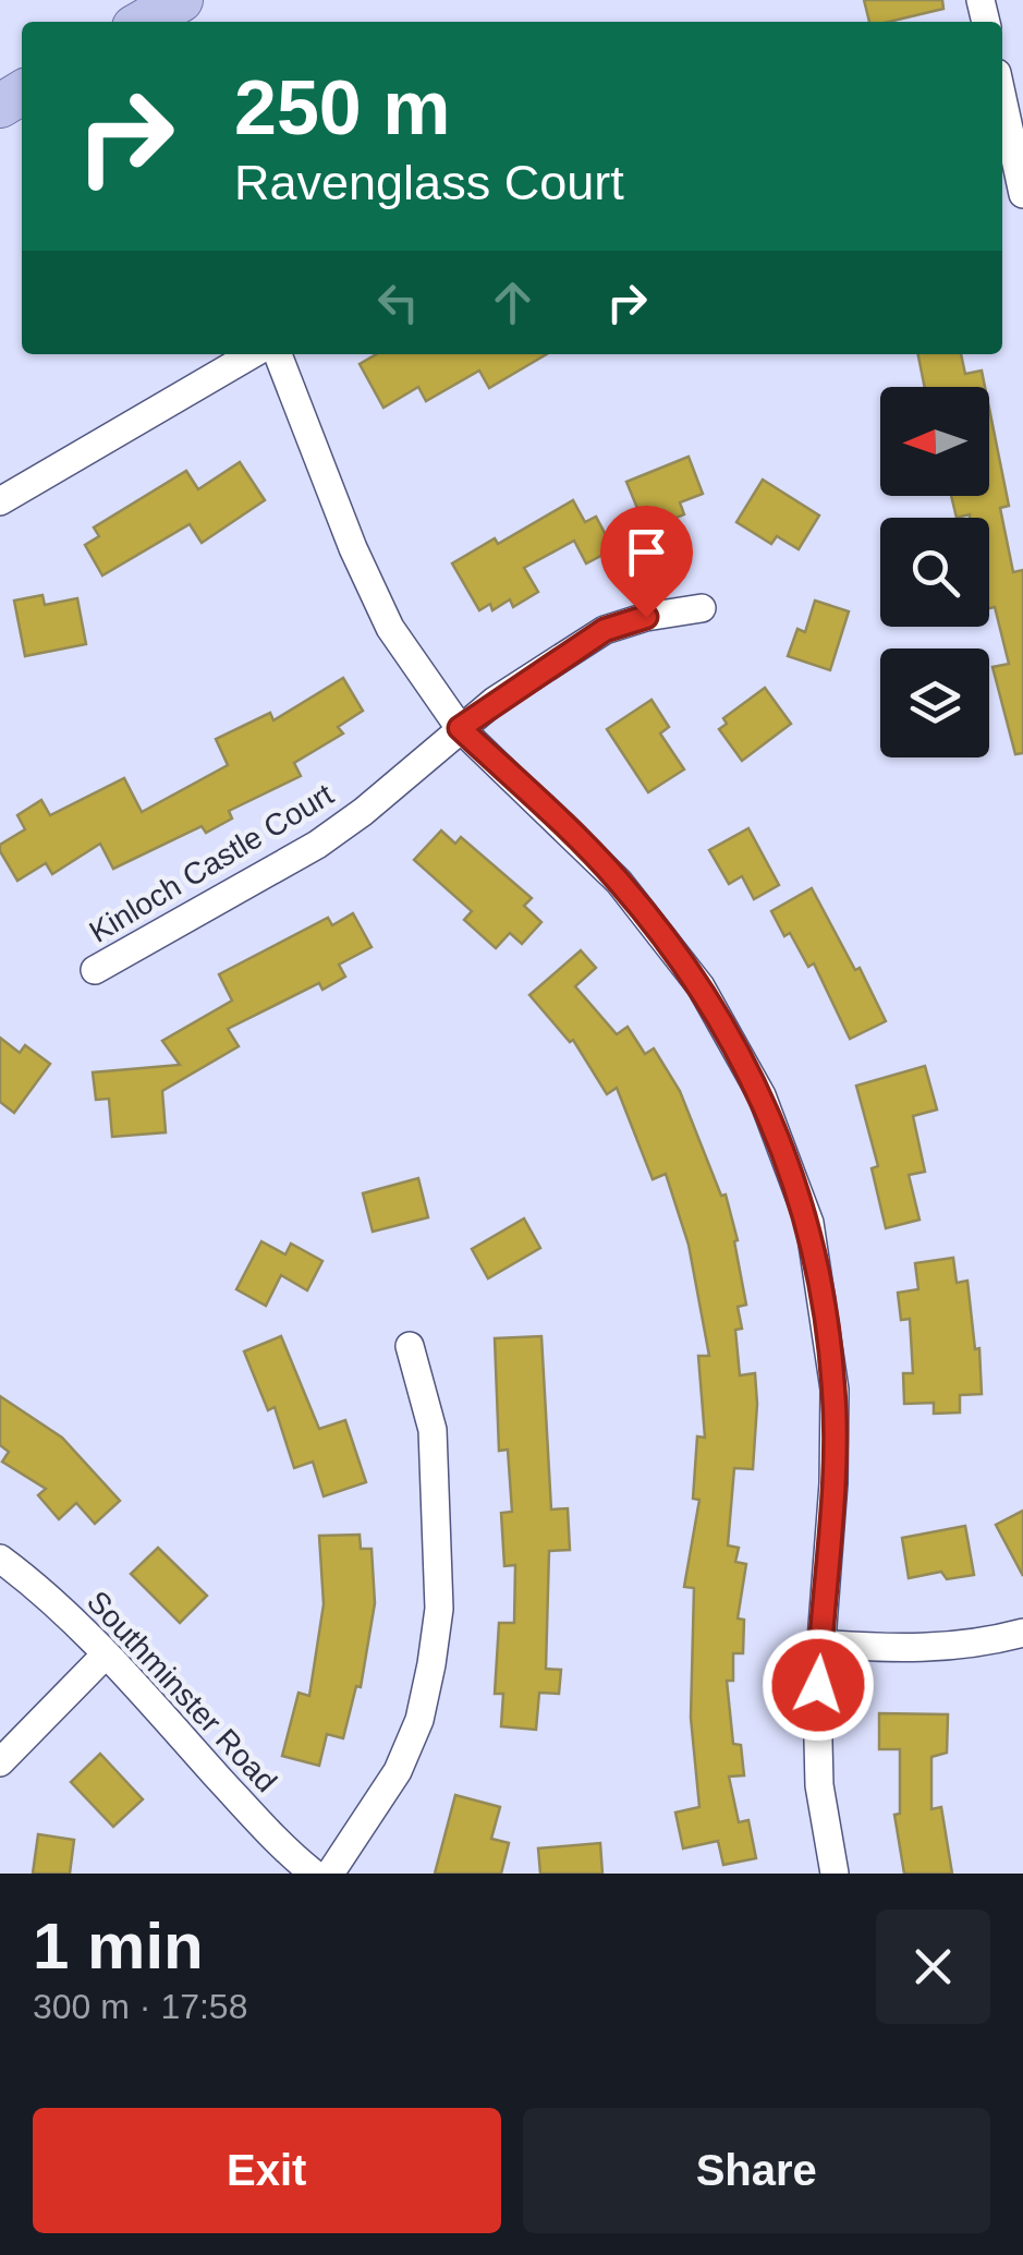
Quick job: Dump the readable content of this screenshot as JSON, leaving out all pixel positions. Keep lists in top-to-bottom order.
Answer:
{
  "streets": {
    "street": ["Kinloch Castle Court", "Southminster Road"]
  },
  "north": "left",
  "page": {
    "turn": ["250 m", "Ravenglass Court"],
    "heading": ["1 min", "300 m · 17:58"],
    "buttons": ["Exit", "Share"]
  }
}
